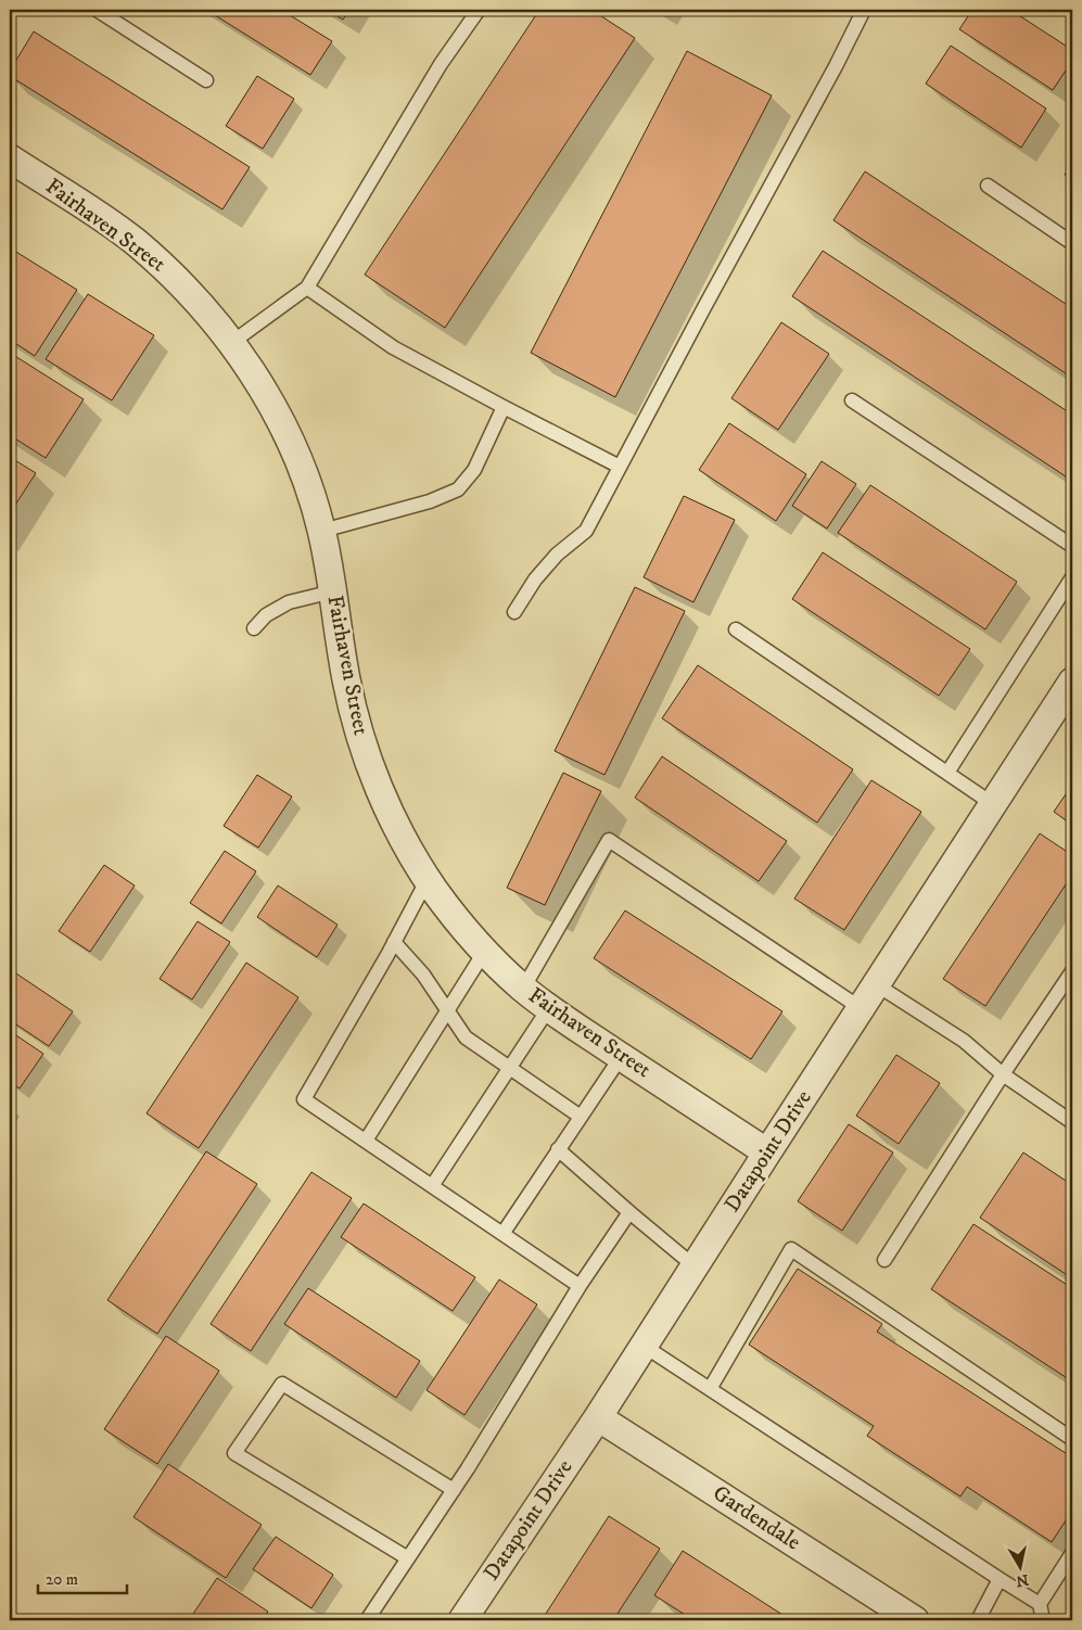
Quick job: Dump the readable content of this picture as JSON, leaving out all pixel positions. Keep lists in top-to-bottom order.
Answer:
{
  "streets": {
    "street": ["Fairhaven Street", "Datapoint Drive", "Gardendale"]
  },
  "crossings": [
    ["Fairhaven Street", "Datapoint Drive"],
    ["Datapoint Drive", "Gardendale"]
  ],
  "scale_bar": "20 m",
  "north": "bottom"
}
